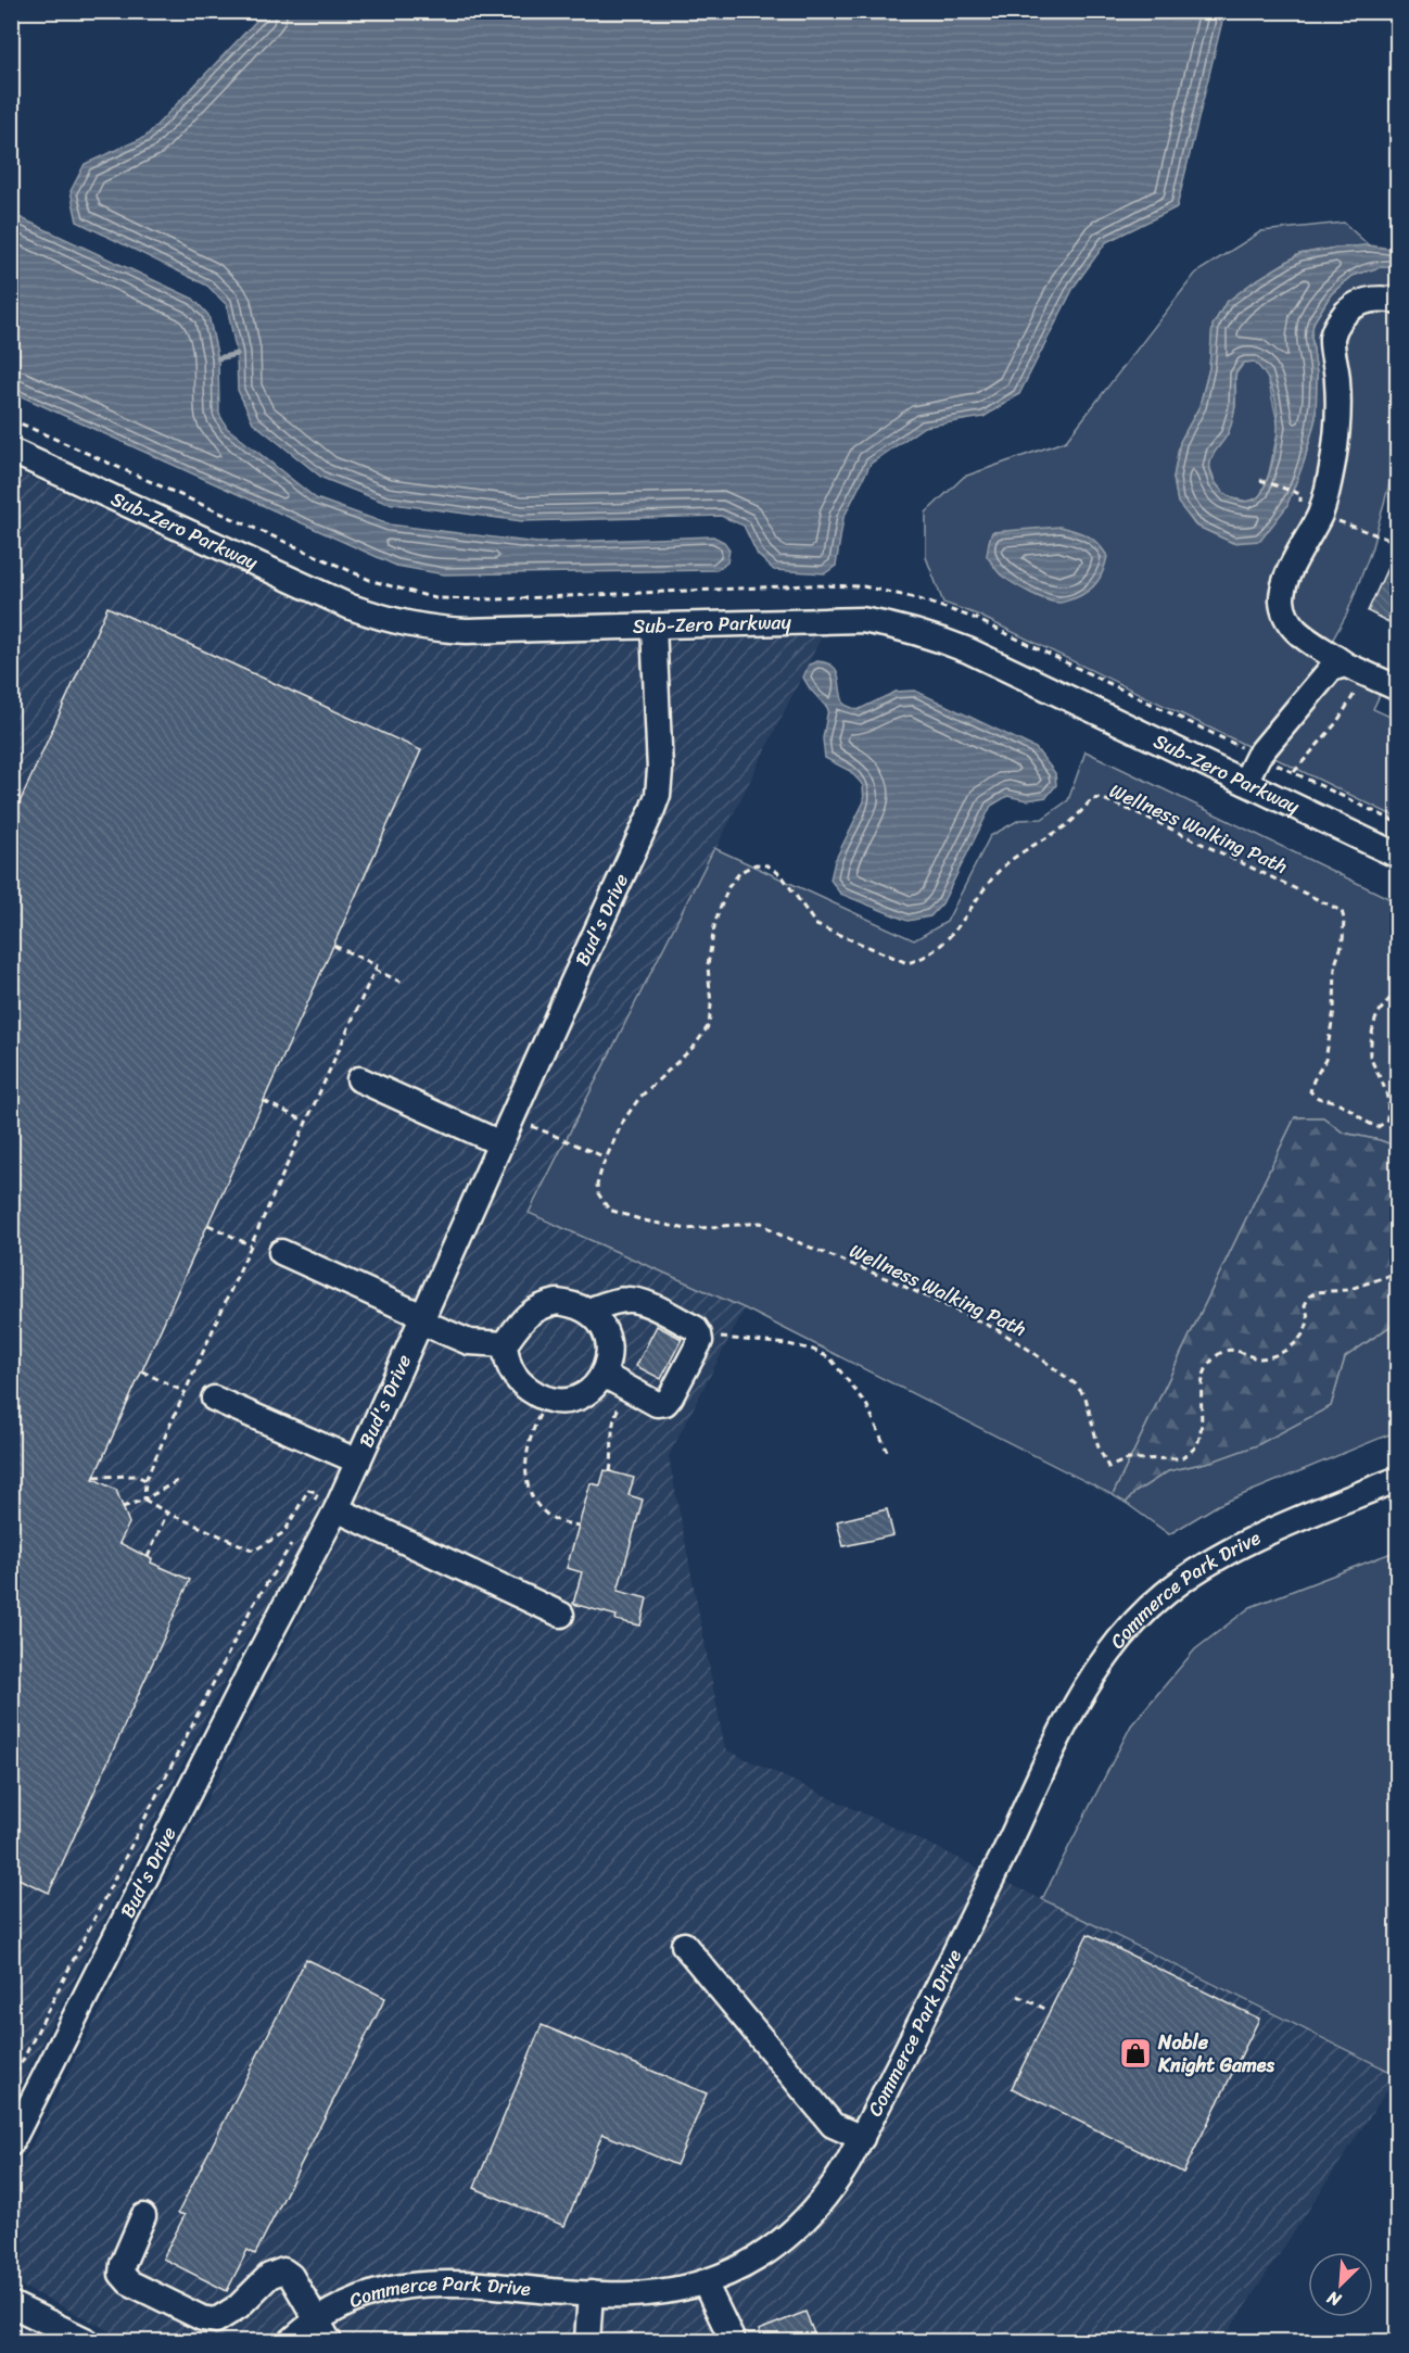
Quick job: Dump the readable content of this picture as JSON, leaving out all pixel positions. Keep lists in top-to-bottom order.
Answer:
{
  "streets": {
    "street": ["Sub-Zero Parkway", "Bud's Drive", "Commerce Park Drive"],
    "path": ["Wellness Walking Path"]
  },
  "crossings": [
    ["Sub-Zero Parkway", "Bud's Drive"]
  ],
  "places": {
    "shop": ["Noble Knight Games"]
  },
  "north": "bottom left"
}
